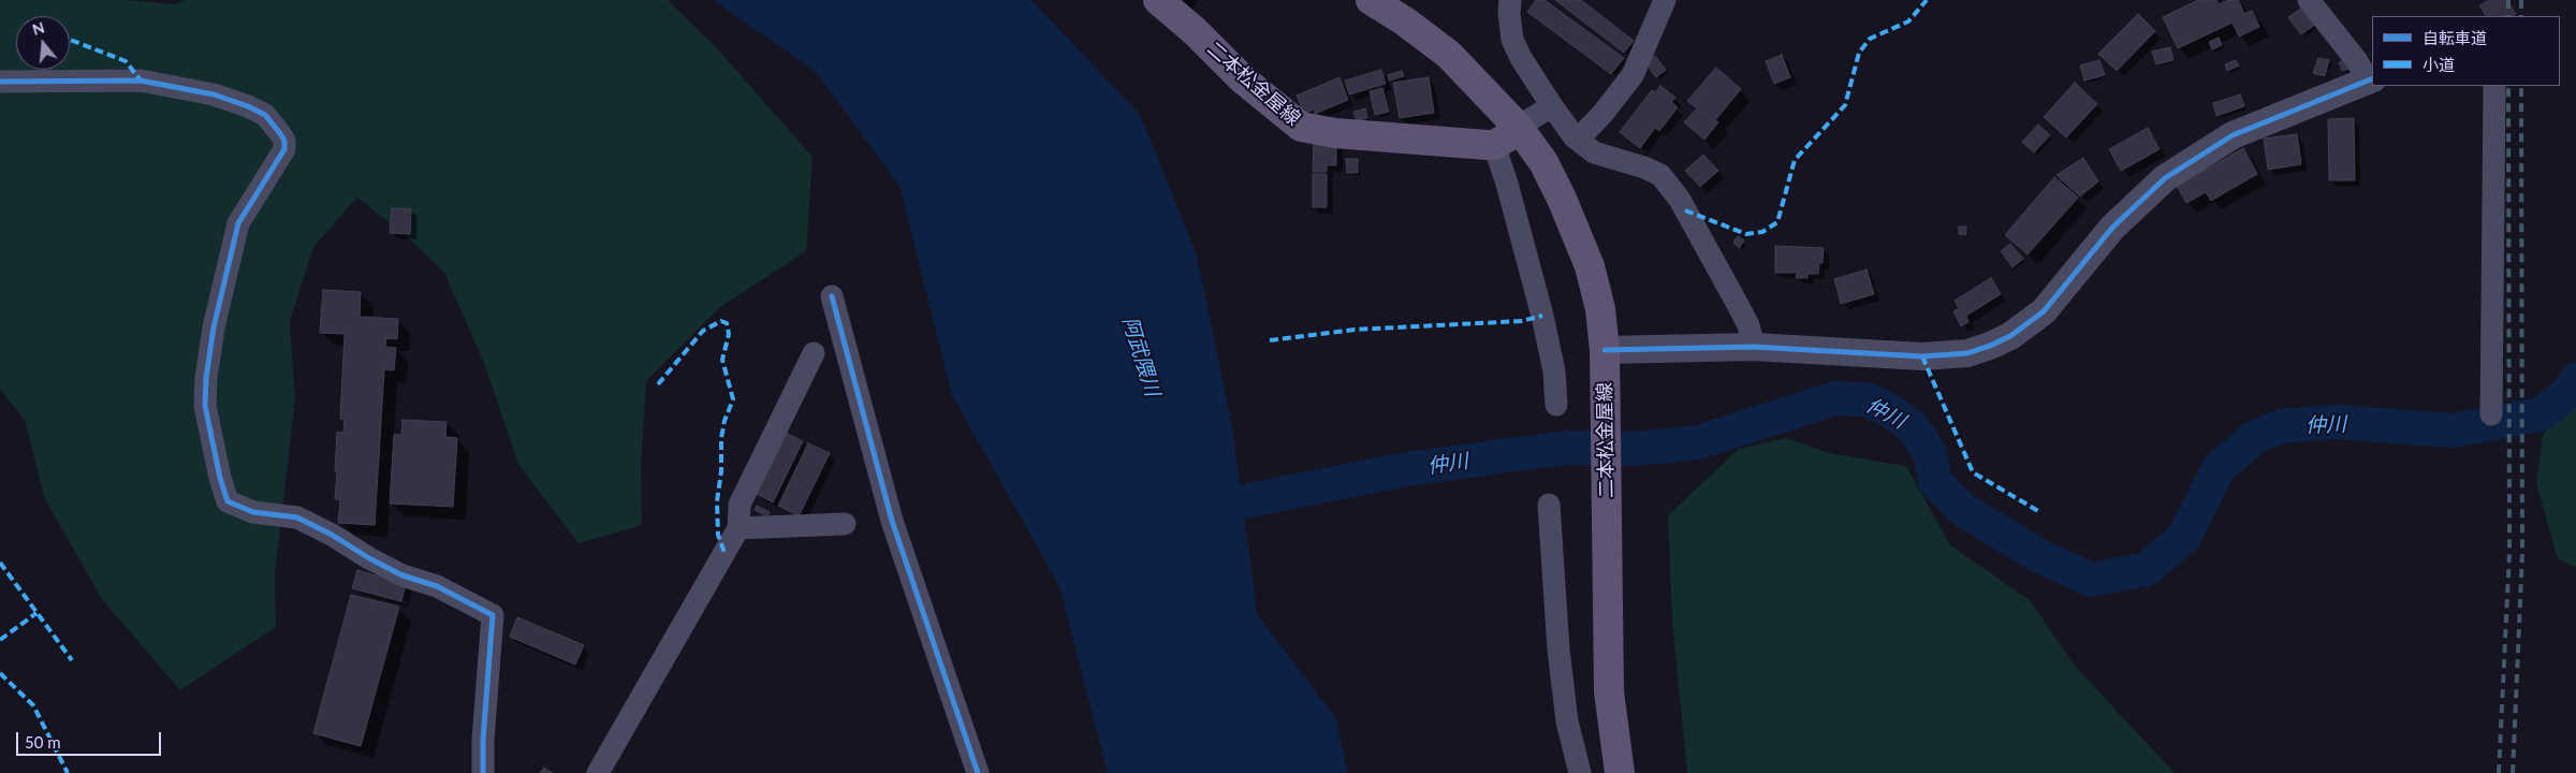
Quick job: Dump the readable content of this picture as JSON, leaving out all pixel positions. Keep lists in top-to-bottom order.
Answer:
{
  "streets": {
    "main road": ["二本松金屋線"]
  },
  "water": ["阿武隈川", "仲川"],
  "legend": ["自転車道", "小道"],
  "scale_bar": "50 m",
  "north": "top"
}
